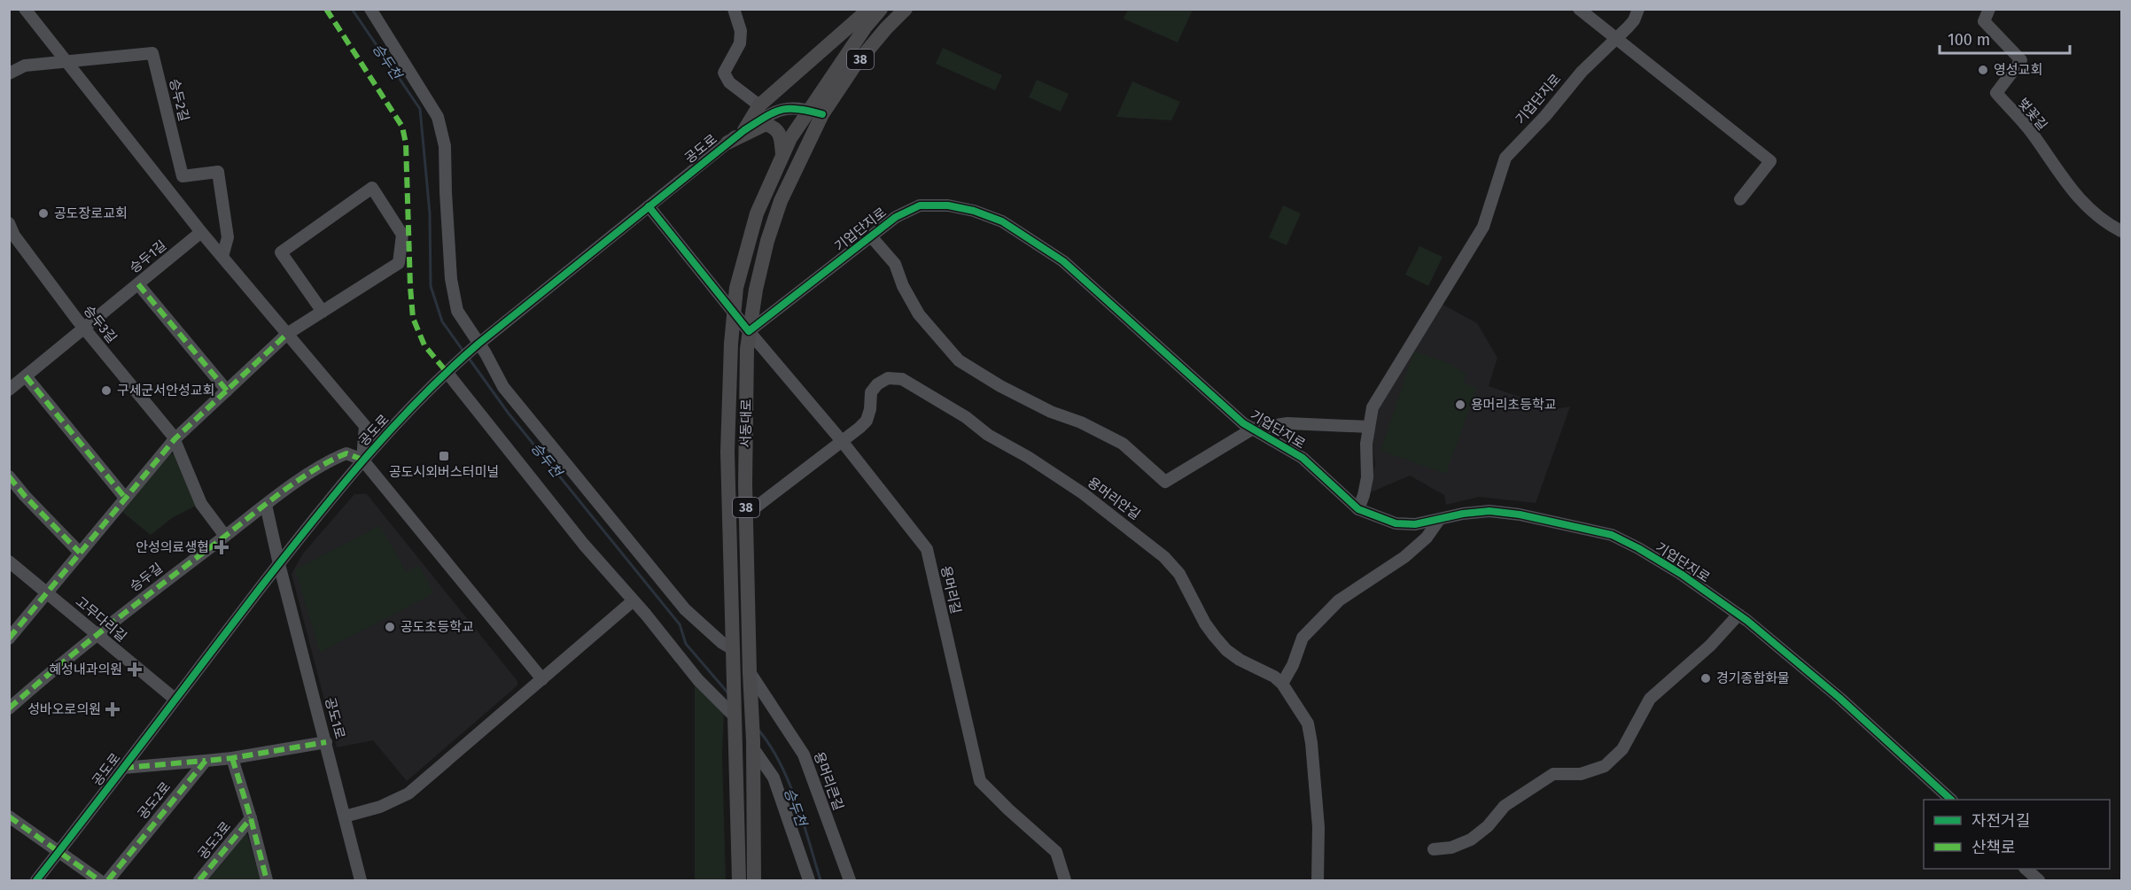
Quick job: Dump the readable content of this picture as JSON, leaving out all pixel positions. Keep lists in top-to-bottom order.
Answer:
{
  "streets": {
    "main road": ["38", "서동대로"],
    "street": [
      "기업단지로",
      "승두2길",
      "벚꽃길",
      "공도로",
      "승두1길",
      "승두3길",
      "용머리안길",
      "승두길",
      "용머리길",
      "고무다리길",
      "공도1로",
      "용머리큰길",
      "공도2로",
      "공도3로"
    ]
  },
  "crossings": [
    ["기업단지로", "서동대로"],
    ["기업단지로", "용머리길"],
    ["공도로", "서동대로"],
    ["공도로", "승두길"],
    ["공도로", "고무다리길"],
    ["공도로", "공도1로"],
    ["승두1길", "승두3길"],
    ["승두3길", "승두길"],
    ["서동대로", "용머리안길"],
    ["서동대로", "용머리길"],
    ["서동대로", "용머리큰길"],
    ["용머리안길", "용머리길"],
    ["승두길", "고무다리길"]
  ],
  "water": ["승두천"],
  "places": {
    "other": [
      "영성교회",
      "공도장로교회",
      "구세군서안성교회",
      "용머리초등학교",
      "공도초등학교",
      "경기종합화물"
    ],
    "transit": ["공도시외버스터미널"],
    "health": ["안성의료생협", "혜성내과의원", "성바오로의원"]
  },
  "legend": ["자전거길", "산책로"],
  "scale_bar": "100 m"
}
